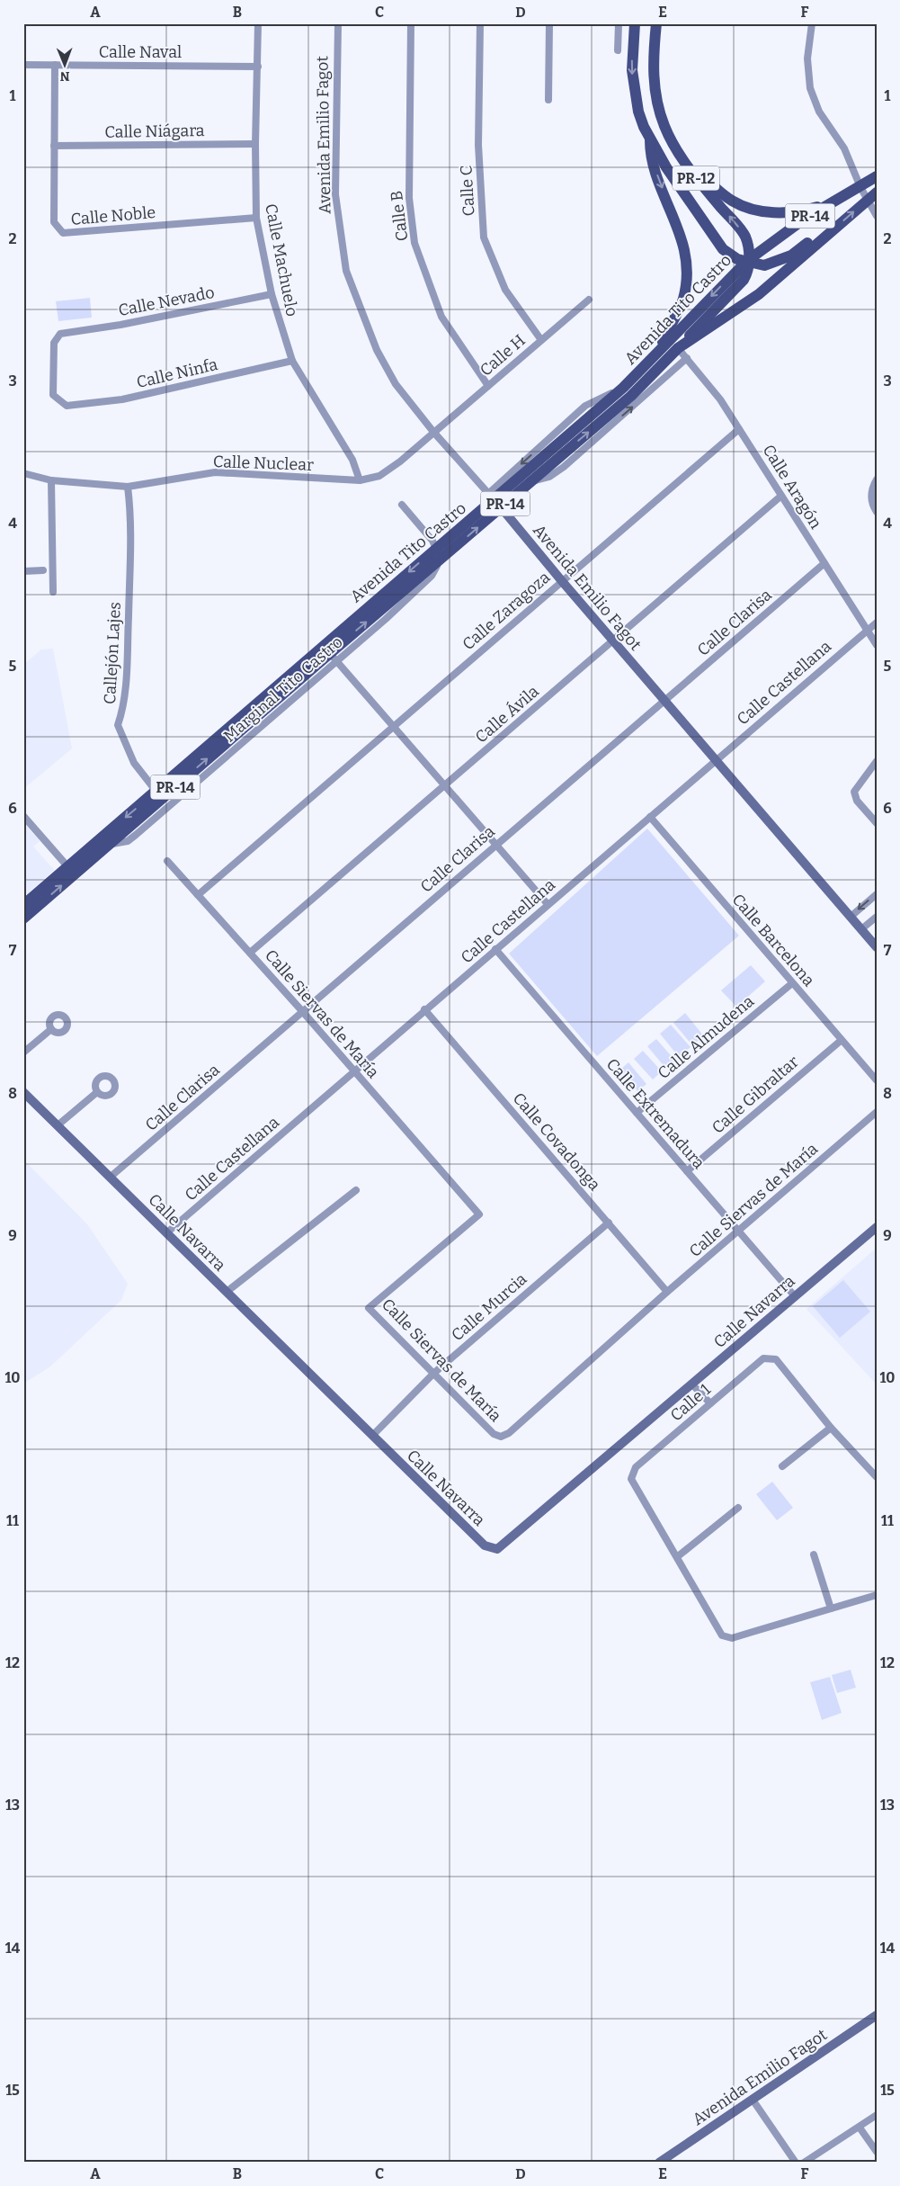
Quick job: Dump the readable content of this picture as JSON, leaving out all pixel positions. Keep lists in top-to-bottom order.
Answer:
{
  "streets": {
    "main road": ["PR-12", "PR-14", "Avenida Tito Castro"],
    "street": [
      "Calle Naval",
      "Calle Niágara",
      "Avenida Emilio Fagot",
      "Calle C",
      "Calle Noble",
      "Calle B",
      "Calle Machuelo",
      "Calle Nevado",
      "Calle H",
      "Calle Ninfa",
      "Calle Nuclear",
      "Calle Aragón",
      "Calle Zaragoza",
      "Calle Clarisa",
      "Callejón Lajes",
      "Calle Castellana",
      "Marginal Tito Castro",
      "Calle Ávila",
      "Calle Barcelona",
      "Calle Siervas de María",
      "Calle Almudena",
      "Calle Gibraltar",
      "Calle Extremadura",
      "Calle Covadonga",
      "Calle Navarra",
      "Calle Murcia",
      "Calle 1"
    ]
  },
  "crossings": [
    ["Calle Naval", "Calle Noble"],
    ["Calle Naval", "Calle Machuelo"],
    ["Calle Niágara", "Calle Noble"],
    ["Calle Niágara", "Calle Machuelo"],
    ["Avenida Emilio Fagot", "Avenida Tito Castro"],
    ["Avenida Emilio Fagot", "Calle H"],
    ["Avenida Emilio Fagot", "Calle Nuclear"],
    ["Avenida Emilio Fagot", "Calle Zaragoza"],
    ["Avenida Emilio Fagot", "Calle Clarisa"],
    ["Avenida Emilio Fagot", "Calle Castellana"],
    ["Avenida Emilio Fagot", "Calle Ávila"],
    ["PR-12", "Avenida Tito Castro"],
    ["Calle C", "Calle H"],
    ["Calle Noble", "Calle Machuelo"],
    ["Calle B", "Calle H"],
    ["Calle Machuelo", "Calle Nevado"],
    ["Calle Machuelo", "Calle Ninfa"],
    ["Calle Machuelo", "Calle Nuclear"],
    ["Calle Nevado", "Calle Ninfa"],
    ["Avenida Tito Castro", "Calle Aragón"],
    ["Avenida Tito Castro", "Callejón Lajes"],
    ["Avenida Tito Castro", "Marginal Tito Castro"],
    ["Calle H", "Calle Nuclear"],
    ["Calle Nuclear", "Callejón Lajes"],
    ["Calle Aragón", "Calle Zaragoza"],
    ["Calle Aragón", "Calle Clarisa"],
    ["Calle Aragón", "Calle Castellana"],
    ["Calle Aragón", "Calle Ávila"],
    ["Calle Zaragoza", "Calle Siervas de María"],
    ["Calle Clarisa", "Calle Siervas de María"],
    ["Calle Clarisa", "Calle Navarra"],
    ["Callejón Lajes", "Marginal Tito Castro"],
    ["Calle Castellana", "Calle Barcelona"],
    ["Calle Castellana", "Calle Siervas de María"],
    ["Calle Castellana", "Calle Extremadura"],
    ["Calle Castellana", "Calle Covadonga"],
    ["Calle Castellana", "Calle Navarra"],
    ["Calle Ávila", "Calle Siervas de María"],
    ["Calle Barcelona", "Calle Almudena"],
    ["Calle Barcelona", "Calle Gibraltar"],
    ["Calle Siervas de María", "Calle Extremadura"],
    ["Calle Siervas de María", "Calle Covadonga"],
    ["Calle Siervas de María", "Calle Murcia"],
    ["Calle Almudena", "Calle Extremadura"],
    ["Calle Gibraltar", "Calle Extremadura"],
    ["Calle Extremadura", "Calle Navarra"],
    ["Calle Covadonga", "Calle Murcia"],
    ["Calle Navarra", "Calle Murcia"]
  ],
  "north": "bottom",
  "grid": {
    "columns": [
      "A",
      "B",
      "C",
      "D",
      "E",
      "F"
    ],
    "rows": [
      "1",
      "2",
      "3",
      "4",
      "5",
      "6",
      "7",
      "8",
      "9",
      "10",
      "11",
      "12",
      "13",
      "14",
      "15"
    ]
  }
}
